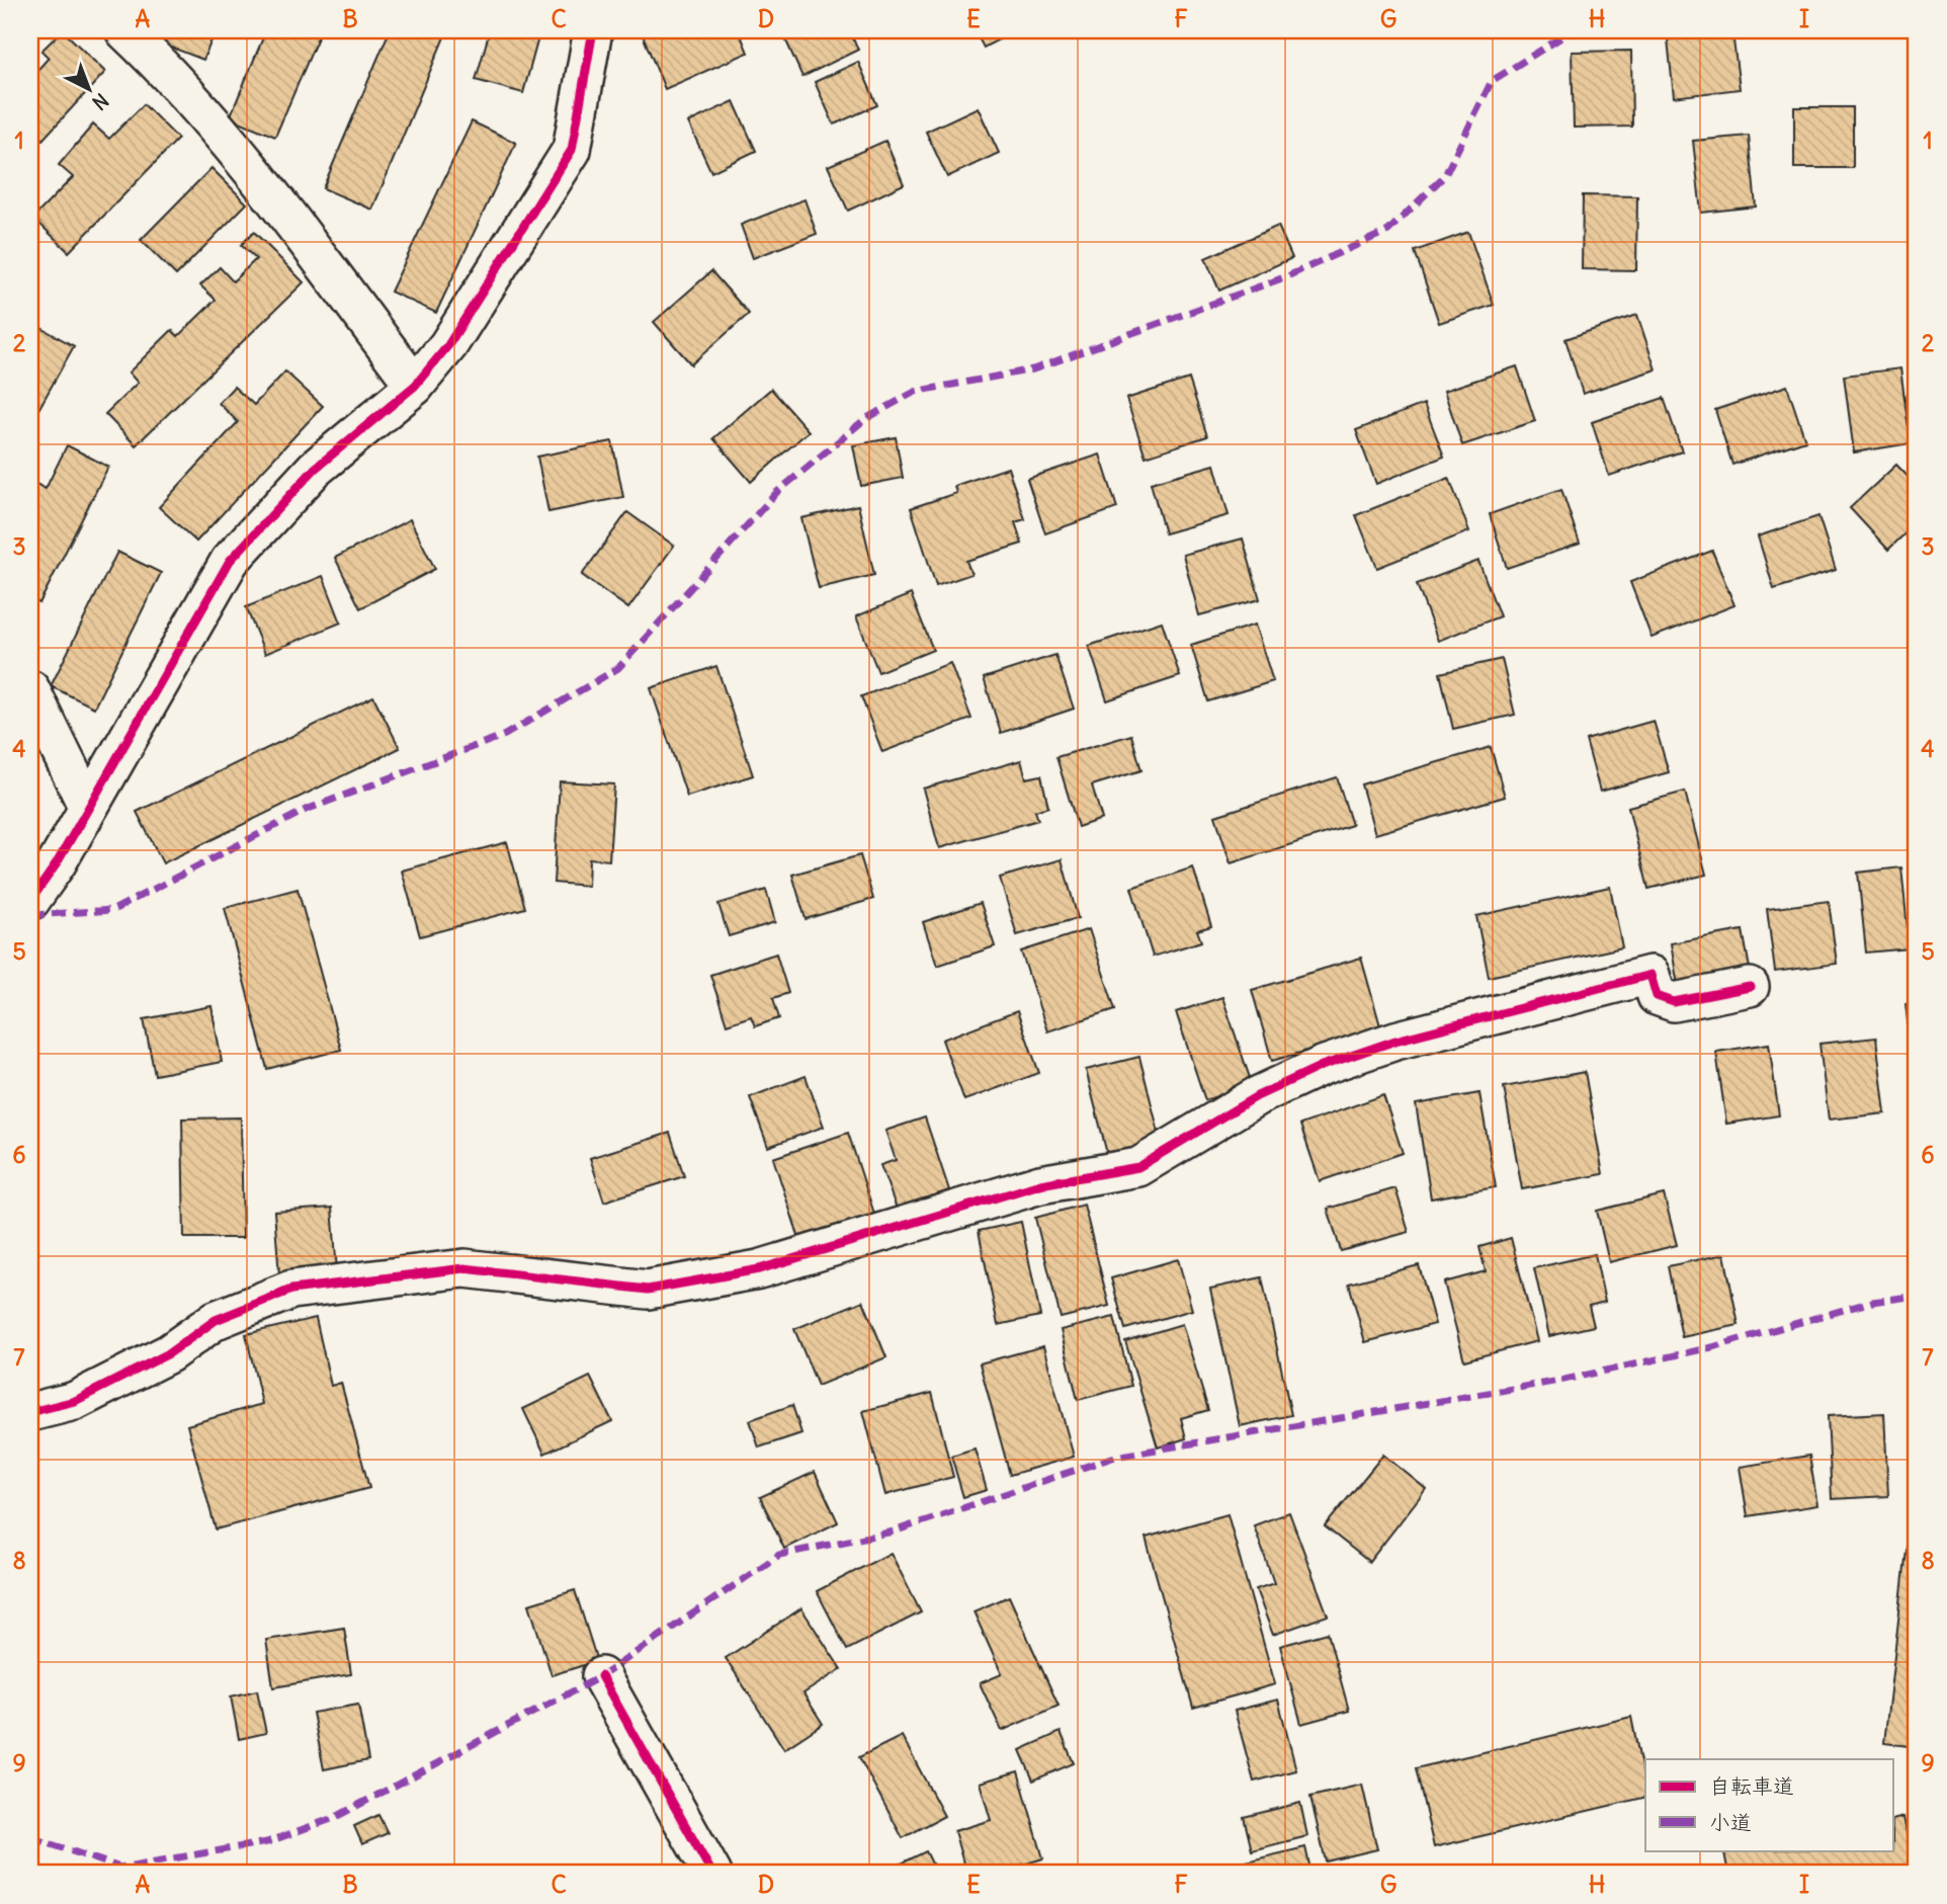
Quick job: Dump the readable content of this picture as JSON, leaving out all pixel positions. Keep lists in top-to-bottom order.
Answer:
{
  "legend": ["自転車道", "小道"],
  "north": "bottom right",
  "grid": {
    "columns": [
      "A",
      "B",
      "C",
      "D",
      "E",
      "F",
      "G",
      "H",
      "I"
    ],
    "rows": [
      "1",
      "2",
      "3",
      "4",
      "5",
      "6",
      "7",
      "8",
      "9"
    ]
  }
}
